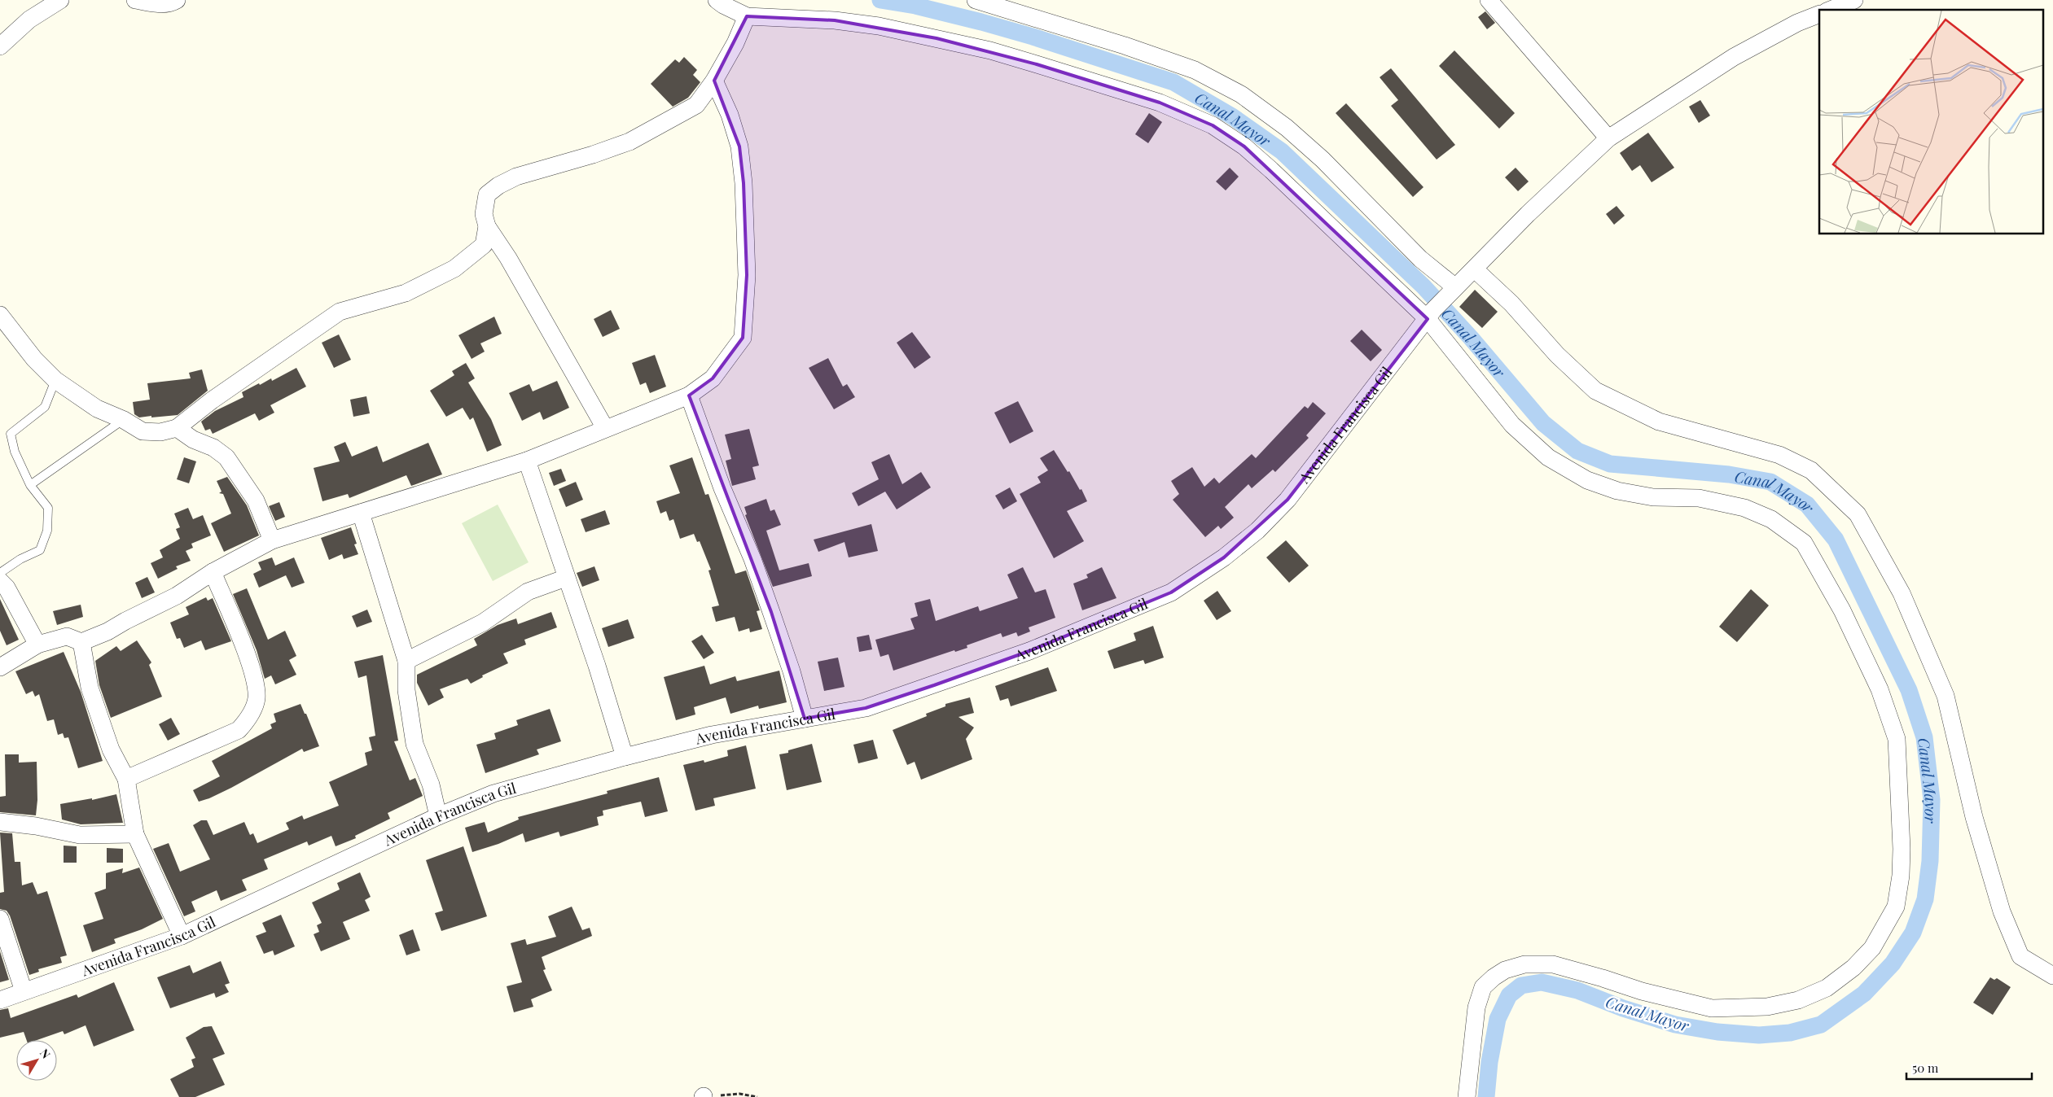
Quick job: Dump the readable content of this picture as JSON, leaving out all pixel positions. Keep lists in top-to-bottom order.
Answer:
{
  "streets": {
    "street": ["Avenida Francisca Gil"]
  },
  "water": ["Canal Mayor"],
  "scale_bar": "50 m",
  "north": "top right"
}
